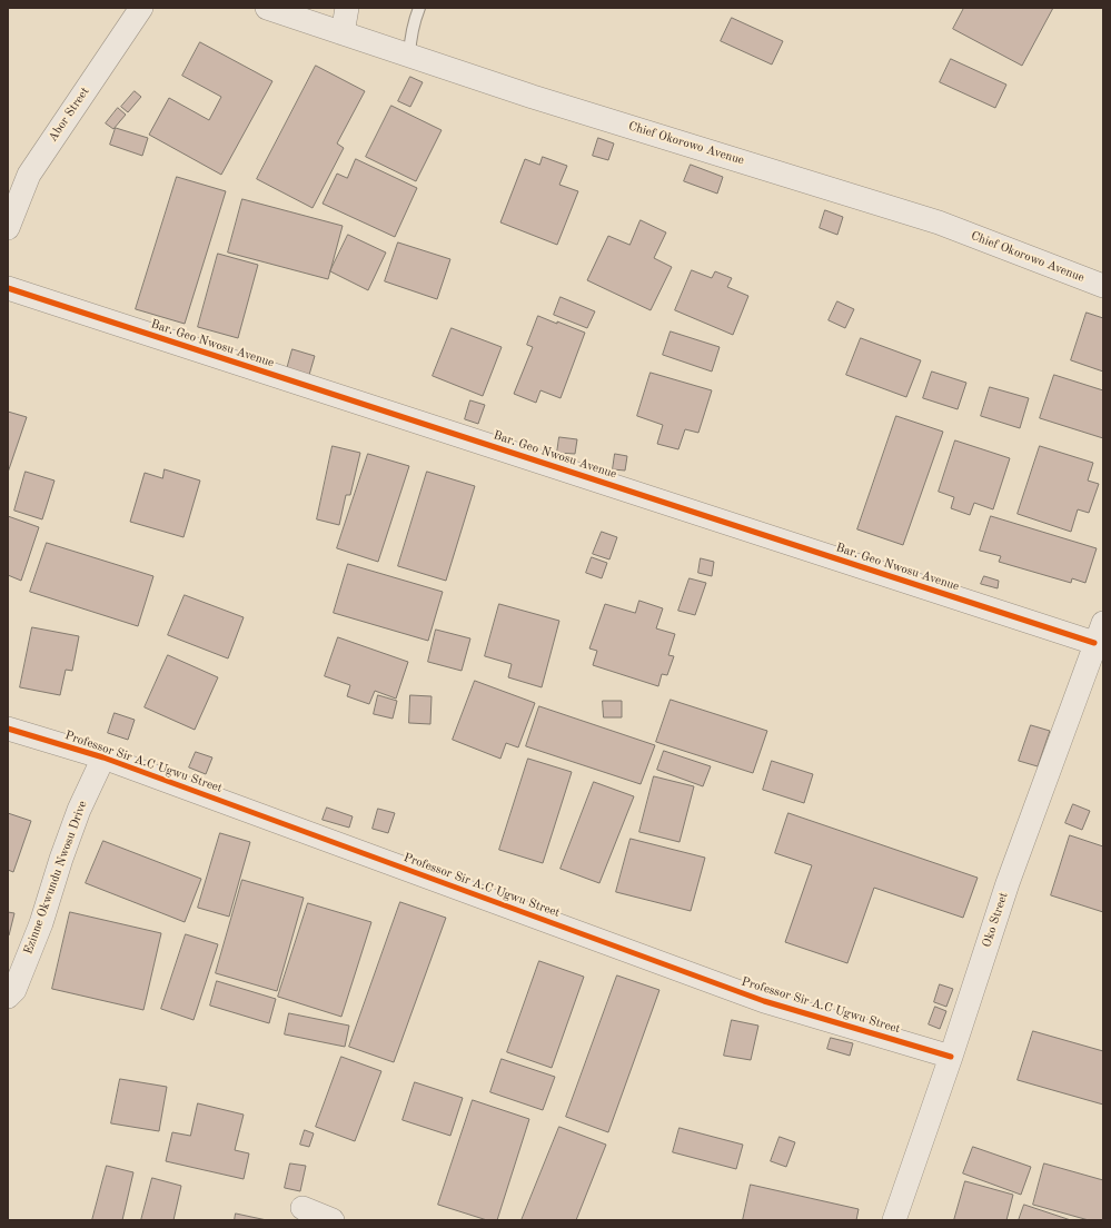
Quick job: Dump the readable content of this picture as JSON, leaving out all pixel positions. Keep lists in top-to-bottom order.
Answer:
{
  "streets": {
    "street": [
      "Abor Street",
      "Chief Okorowo Avenue",
      "Bar. Geo Nwosu Avenue",
      "Professor Sir A.C Ugwu Street",
      "Ezinne Okwundu Nwosu Drive",
      "Oko Street"
    ]
  },
  "crossings": [
    ["Bar. Geo Nwosu Avenue", "Oko Street"],
    ["Professor Sir A.C Ugwu Street", "Ezinne Okwundu Nwosu Drive"],
    ["Professor Sir A.C Ugwu Street", "Oko Street"]
  ]
}
